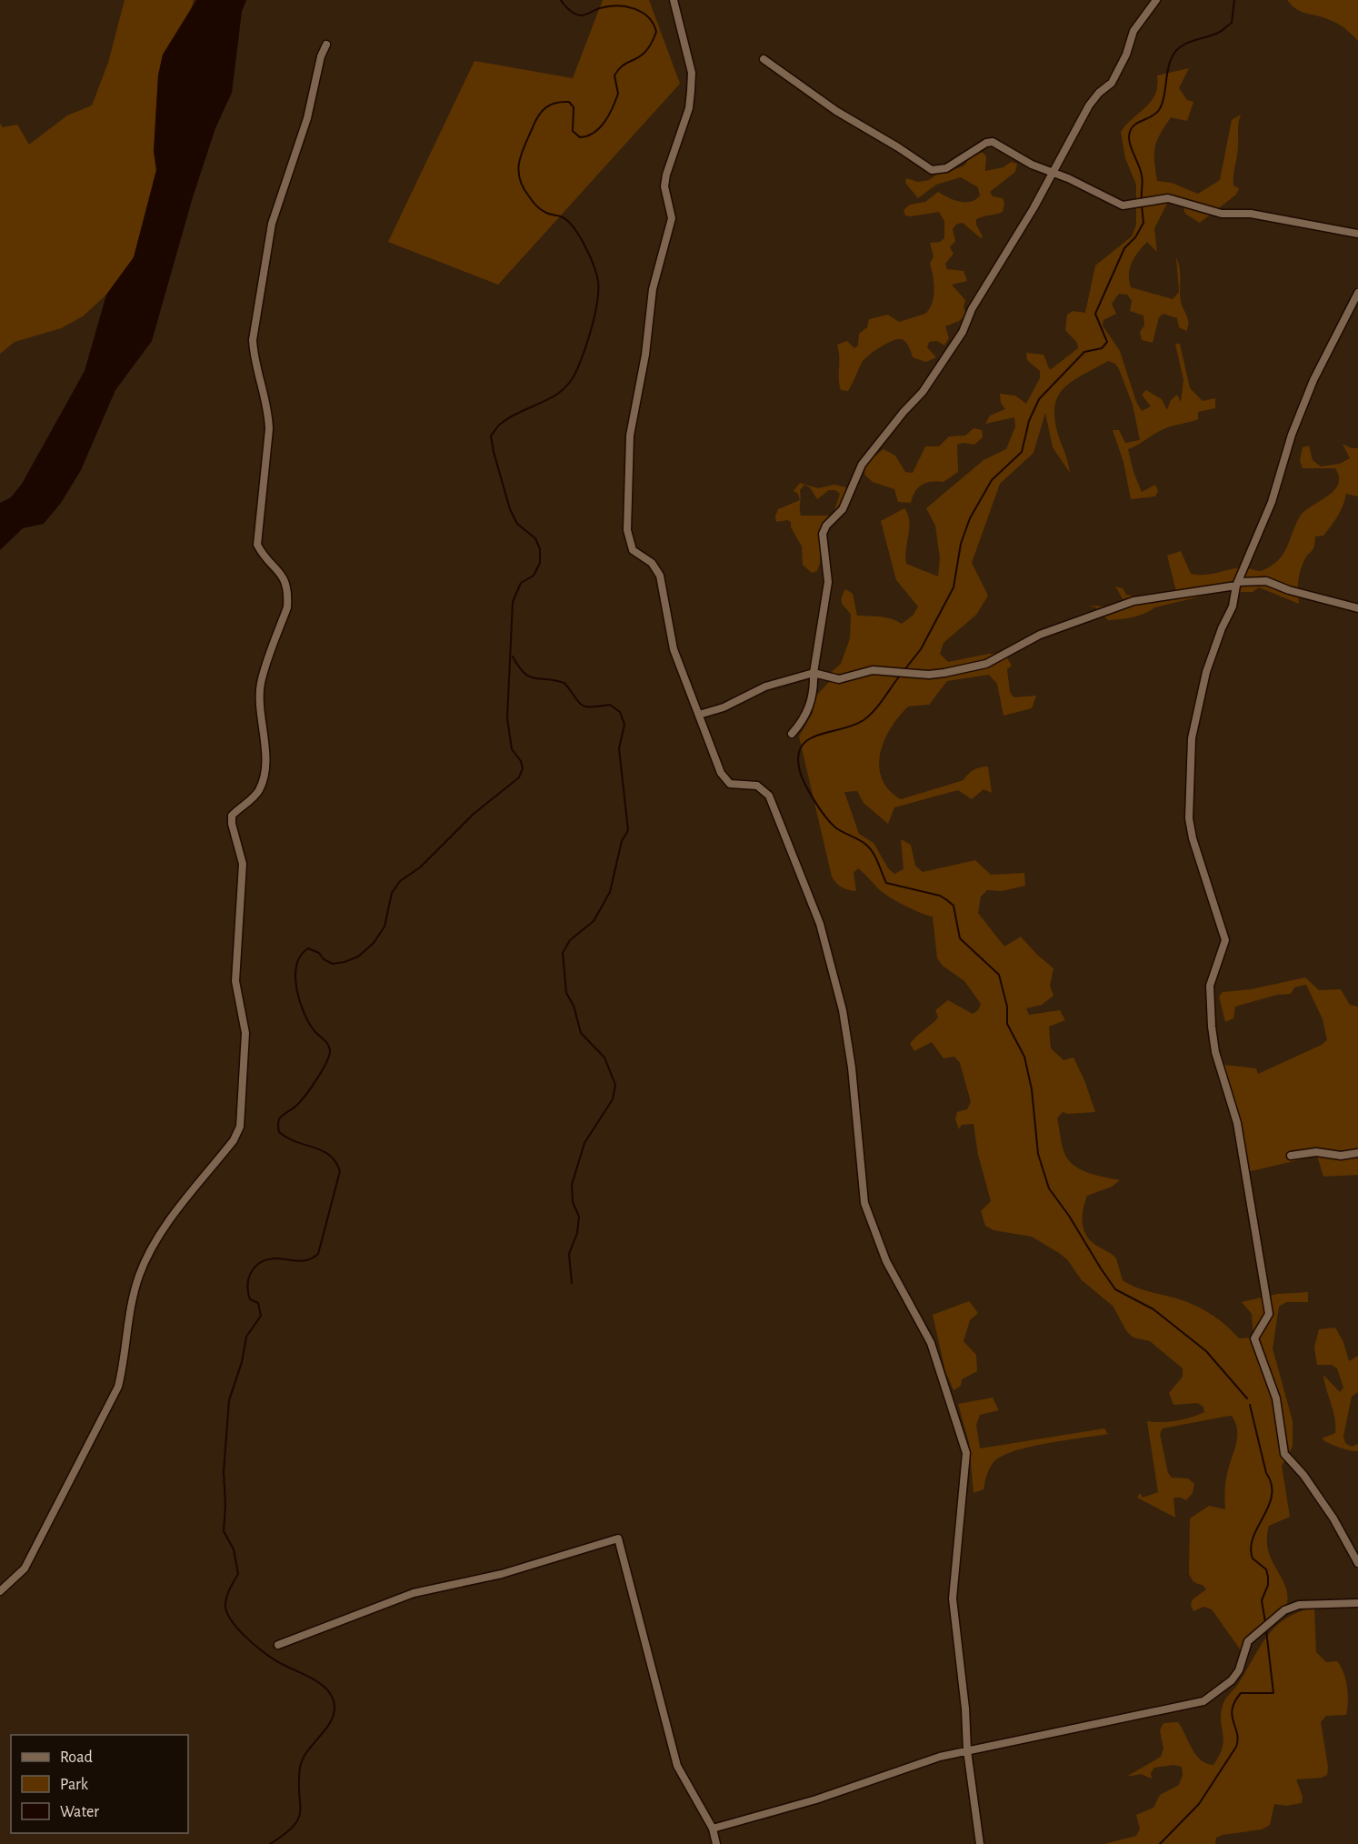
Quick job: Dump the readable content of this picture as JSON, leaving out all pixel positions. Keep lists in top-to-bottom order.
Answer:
{
  "legend": ["Road", "Park", "Water"]
}
